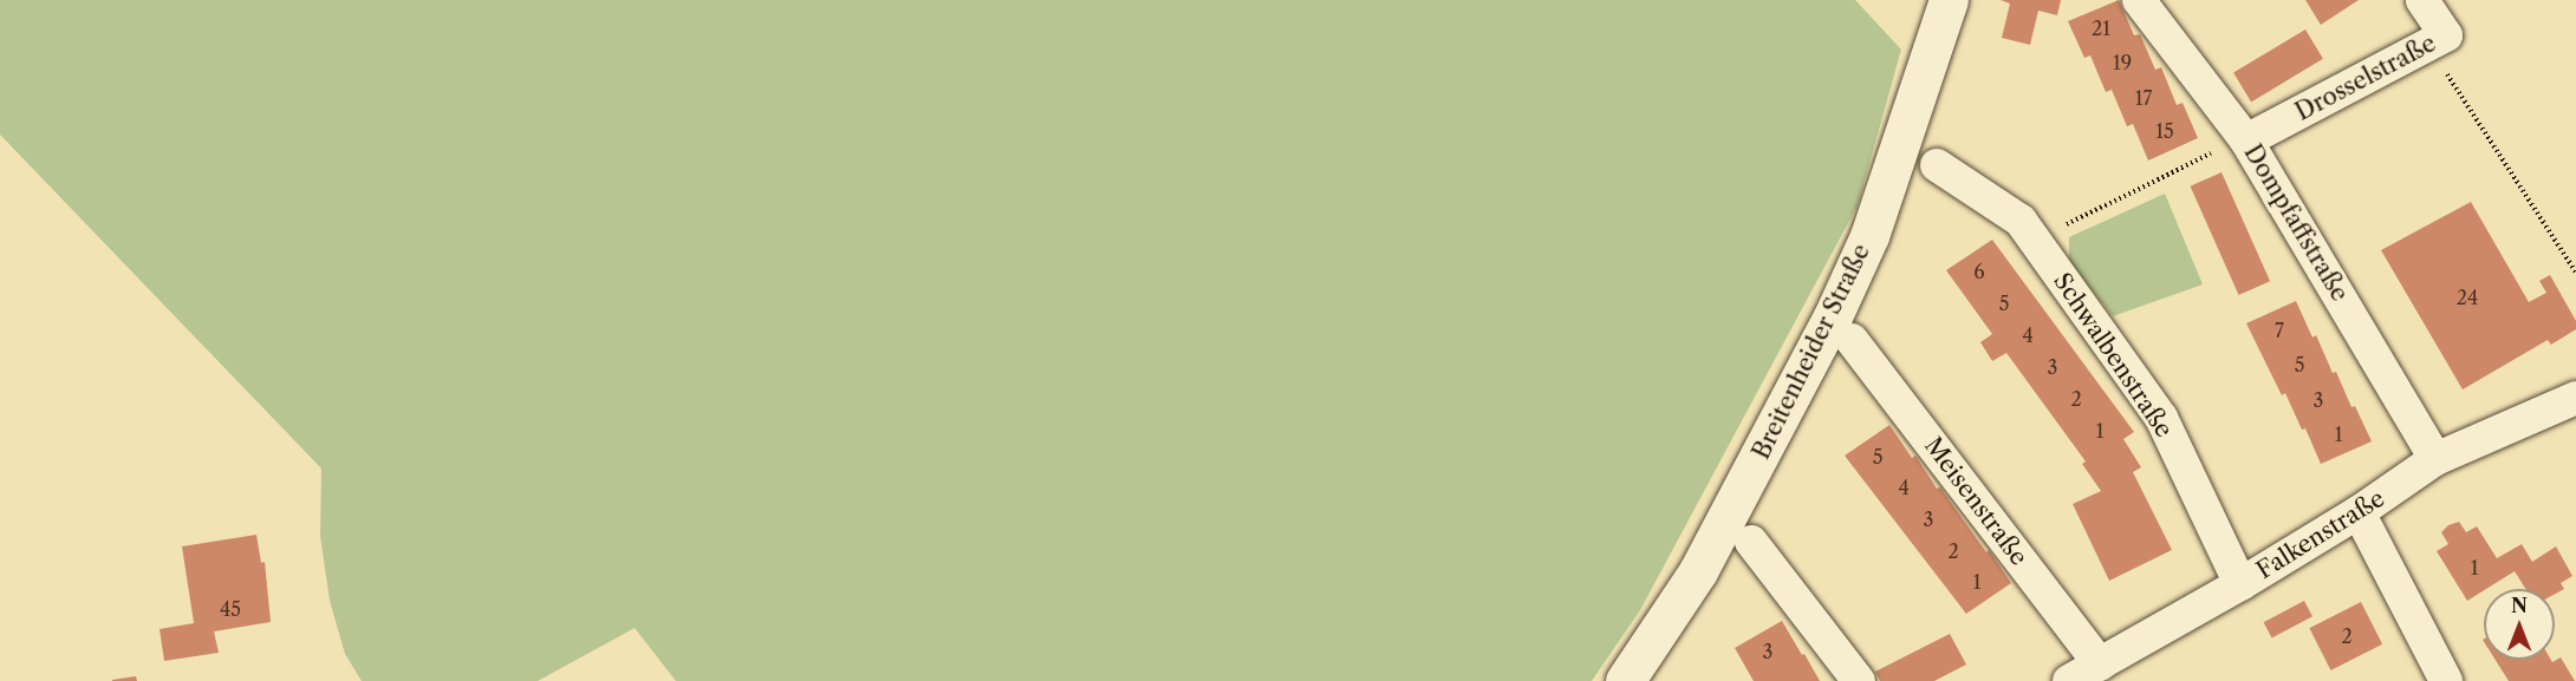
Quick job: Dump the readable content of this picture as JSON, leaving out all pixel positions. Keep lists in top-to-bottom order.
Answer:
{
  "streets": {
    "street": [
      "Drosselstraße",
      "Dompfaffstraße",
      "Breitenheider Straße",
      "Schwalbenstraße",
      "Meisenstraße",
      "Falkenstraße"
    ]
  },
  "crossings": [
    ["Drosselstraße", "Dompfaffstraße"],
    ["Dompfaffstraße", "Falkenstraße"],
    ["Schwalbenstraße", "Falkenstraße"],
    ["Meisenstraße", "Falkenstraße"]
  ],
  "house_numbers": [
    "21",
    "19",
    "17",
    "15",
    "6",
    "24",
    "5",
    "7",
    "4",
    "5",
    "3",
    "2",
    "3",
    "1",
    "1",
    "5",
    "4",
    "3",
    "2",
    "1",
    "1",
    "45",
    "2",
    "3"
  ],
  "north": "top"
}
